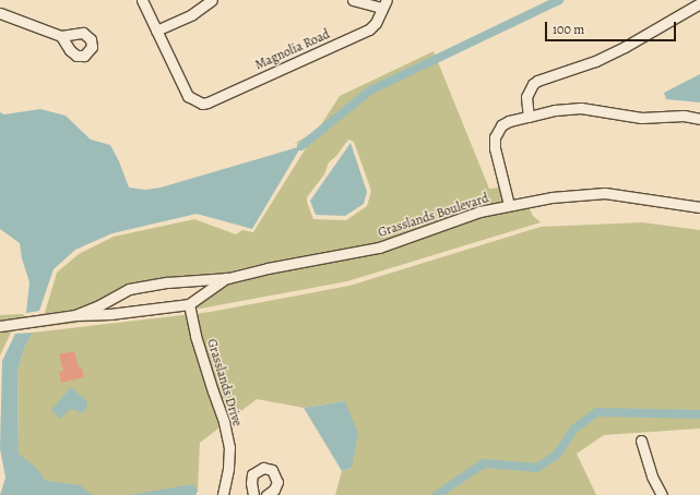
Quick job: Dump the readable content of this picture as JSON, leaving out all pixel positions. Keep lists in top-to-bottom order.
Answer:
{
  "streets": {
    "street": ["Magnolia Road", "Grasslands Boulevard", "Grasslands Drive"]
  },
  "crossings": [
    ["Grasslands Boulevard", "Grasslands Drive"]
  ],
  "scale_bar": "100 m"
}
